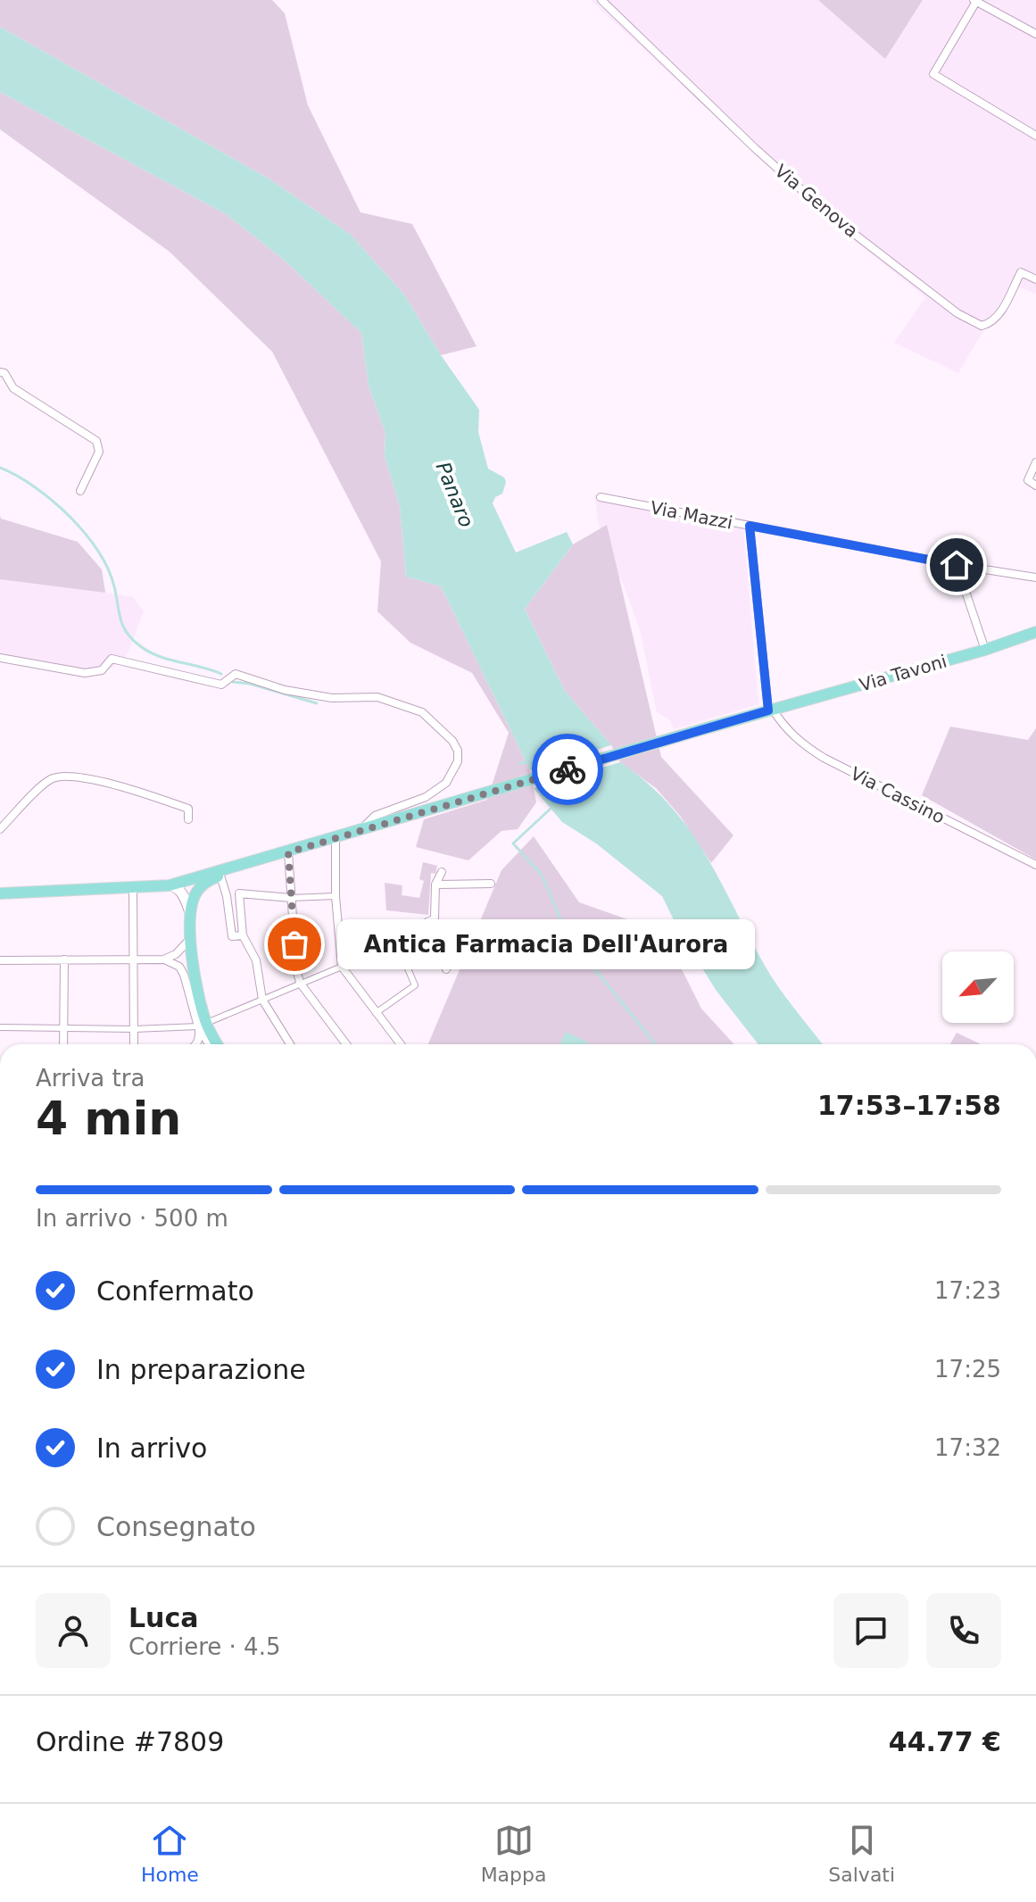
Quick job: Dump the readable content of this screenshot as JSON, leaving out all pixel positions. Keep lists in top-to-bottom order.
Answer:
{
  "streets": {
    "main road": ["Via Tavoni"],
    "street": ["Via Genova", "Via Mazzi", "Via Cassino"]
  },
  "crossings": [
    ["Via Tavoni", "Via Cassino"]
  ],
  "water": ["Panaro"],
  "places": ["Antica Farmacia Dell'Aurora"],
  "north": "bottom left",
  "page": {
    "bubble": "Antica Farmacia Dell'Aurora",
    "heading": ["4 min", "Arriva tra", "17:53–17:58"],
    "panel": [
      "Luca",
      "Corriere · 4.5",
      "Ordine #7809",
      "44.77 €"
    ],
    "bar": "In arrivo · 500 m",
    "list": [
      ["Confermato", "17:23"],
      ["In preparazione", "17:25"],
      ["In arrivo", "17:32"],
      "Consegnato"
    ],
    "tabs": ["Home", "Mappa", "Salvati"]
  }
}
